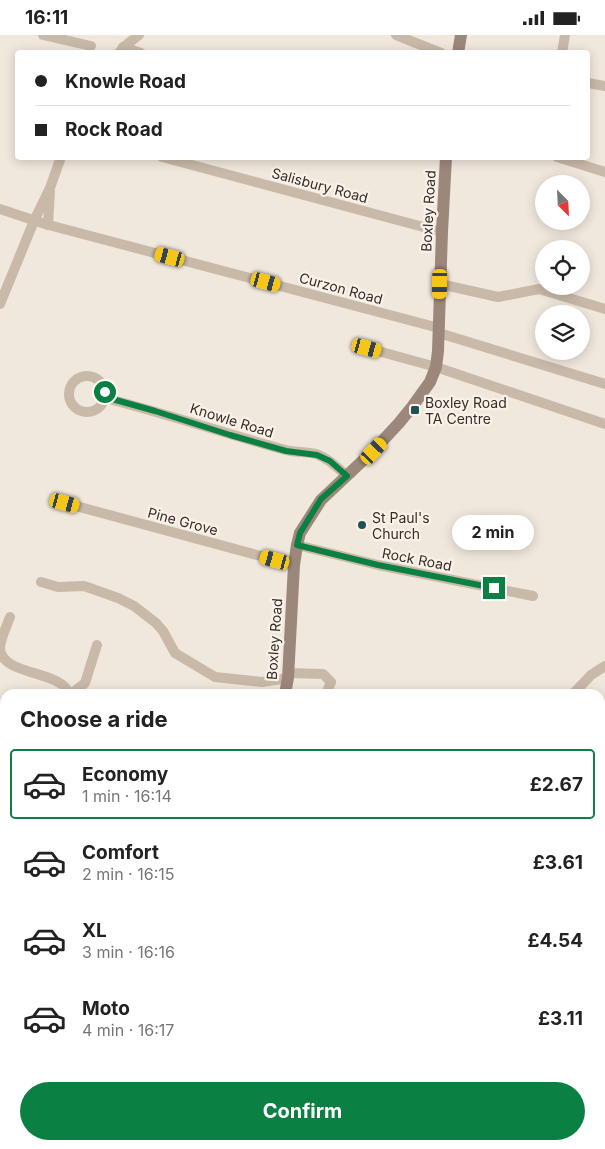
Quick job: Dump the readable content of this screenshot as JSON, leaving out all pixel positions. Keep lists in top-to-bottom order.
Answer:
{
  "streets": {
    "street": [
      "Salisbury Road",
      "Boxley Road",
      "Curzon Road",
      "Knowle Road",
      "Pine Grove",
      "Rock Road"
    ]
  },
  "crossings": [
    ["Salisbury Road", "Boxley Road"],
    ["Boxley Road", "Curzon Road"],
    ["Boxley Road", "Knowle Road"],
    ["Boxley Road", "Pine Grove"],
    ["Boxley Road", "Rock Road"]
  ],
  "places": {
    "transit": ["Boxley Road TA Centre"],
    "other": ["St Paul's Church"]
  },
  "north": "bottom right",
  "page": {
    "status": "16:11",
    "banner": ["Knowle Road", "Rock Road"],
    "bubble": "2 min",
    "heading": "Choose a ride",
    "list": [
      {
        "name": "Economy",
        "note": "1 min · 16:14",
        "value": "£2.67"
      },
      {
        "name": "Comfort",
        "note": "2 min · 16:15",
        "value": "£3.61"
      },
      {
        "name": "XL",
        "note": "3 min · 16:16",
        "value": "£4.54"
      },
      {
        "name": "Moto",
        "note": "4 min · 16:17",
        "value": "£3.11"
      }
    ],
    "buttons": "Confirm"
  }
}
